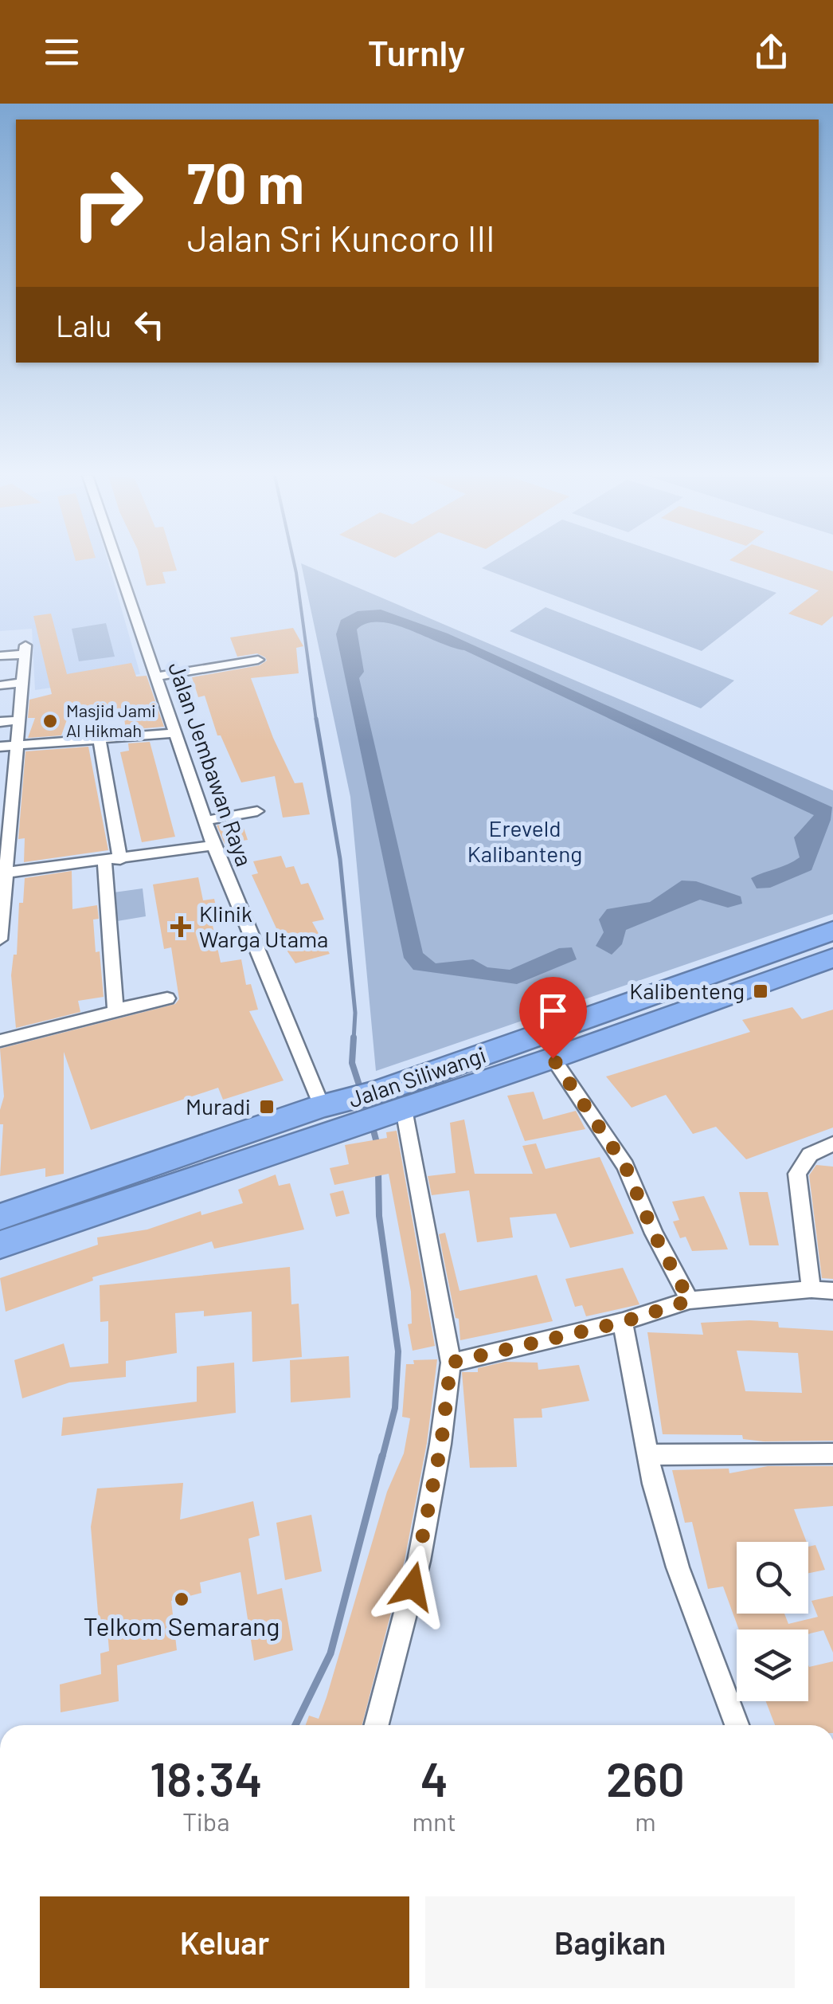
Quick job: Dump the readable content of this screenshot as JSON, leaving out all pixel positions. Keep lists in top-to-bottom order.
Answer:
{
  "streets": {
    "highway": ["Jalan Siliwangi"],
    "street": ["Jalan Jembawan Raya"]
  },
  "crossings": [
    ["Jalan Jembawan Raya", "Jalan Siliwangi"]
  ],
  "parks": ["Ereveld Kalibanteng"],
  "places": {
    "other": ["Masjid Jami Al Hikmah", "Telkom Semarang"],
    "health": ["Klinik Warga Utama"],
    "transit": ["Kalibenteng", "Muradi"]
  },
  "page": {
    "header": "Turnly",
    "turn": ["70 m", "Jalan Sri Kuncoro III"],
    "then": "Lalu",
    "eta": [
      "18:34",
      "Tiba",
      "4",
      "mnt",
      "260",
      "m"
    ],
    "buttons": ["Keluar", "Bagikan"]
  }
}
